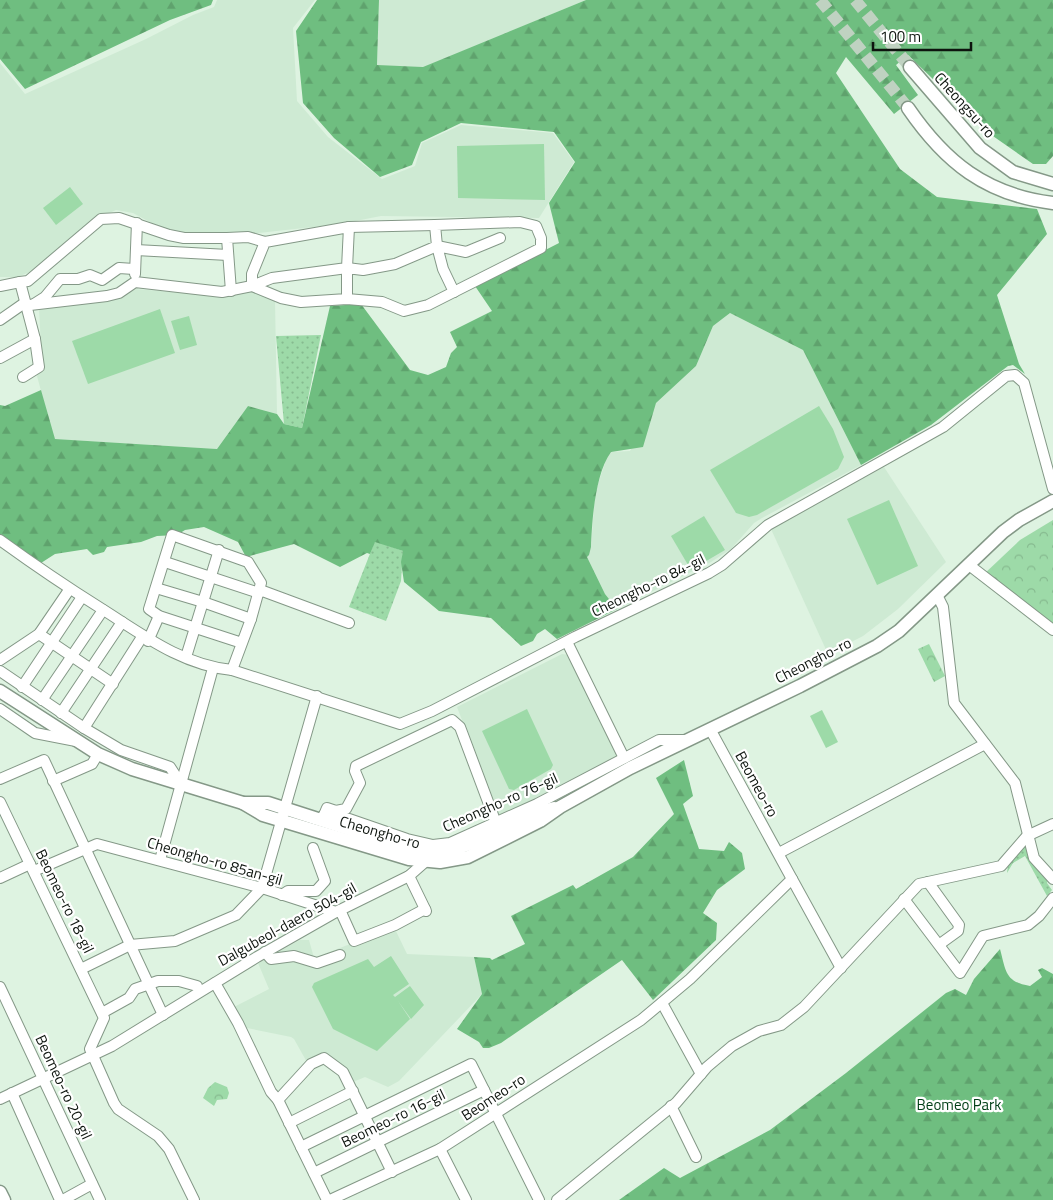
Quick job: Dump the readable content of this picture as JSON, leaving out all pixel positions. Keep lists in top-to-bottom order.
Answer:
{
  "streets": {
    "main road": ["Cheongsu-ro", "Cheongho-ro"],
    "street": [
      "Cheongho-ro 84-gil",
      "Beomeo-ro",
      "Cheongho-ro 76-gil",
      "Cheongho-ro 85an-gil",
      "Beomeo-ro 18-gil",
      "Dalgubeol-daero 504-gil",
      "Beomeo-ro 20-gil",
      "Beomeo-ro 16-gil"
    ]
  },
  "crossings": [
    ["Cheongho-ro", "Beomeo-ro"],
    ["Cheongho-ro", "Cheongho-ro 76-gil"],
    ["Cheongho-ro", "Dalgubeol-daero 504-gil"],
    ["Cheongho-ro 85an-gil", "Beomeo-ro 18-gil"],
    ["Cheongho-ro 85an-gil", "Dalgubeol-daero 504-gil"],
    ["Dalgubeol-daero 504-gil", "Beomeo-ro 20-gil"]
  ],
  "parks": ["Beomeo Park"],
  "scale_bar": "100 m"
}
